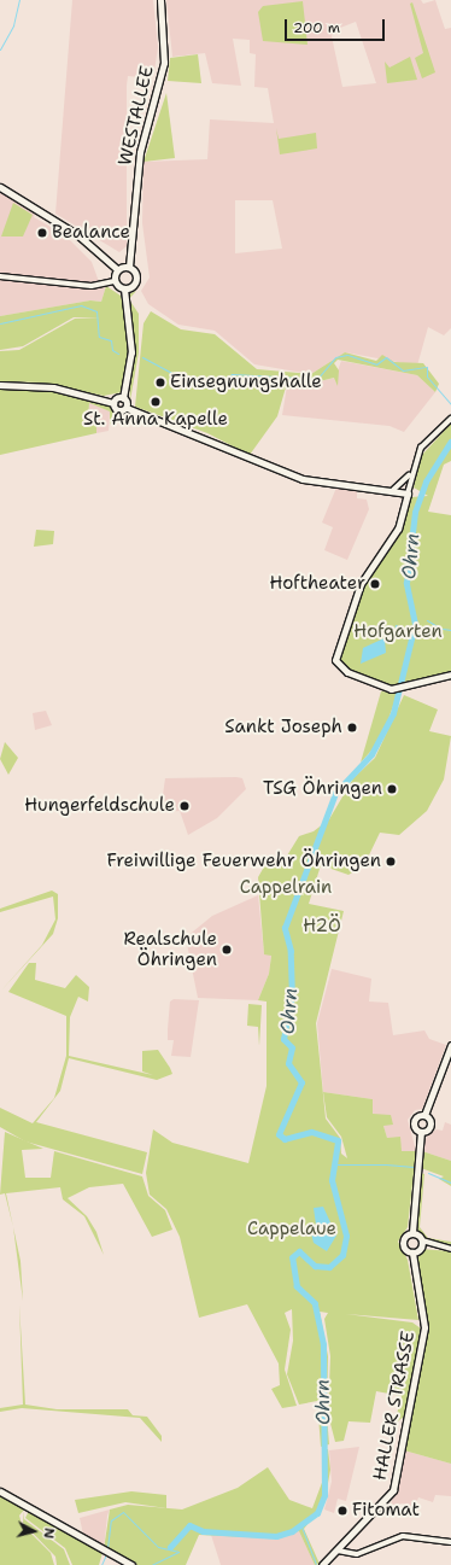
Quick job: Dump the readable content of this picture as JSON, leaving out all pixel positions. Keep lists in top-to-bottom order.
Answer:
{
  "streets": {
    "main road": ["WESTALLEE", "HALLER STRASSE"]
  },
  "water": ["Ohrn"],
  "parks": [
    "Hofgarten",
    "Cappelrain",
    "H2Ö",
    "Cappelaue"
  ],
  "places": [
    "Bealance",
    "Einsegnungshalle",
    "St. Anna Kapelle",
    "Hoftheater",
    "Sankt Joseph",
    "TSG Öhringen",
    "Hungerfeldschule",
    "Freiwillige Feuerwehr Öhringen",
    "Realschule Öhringen",
    "Fitomat"
  ],
  "scale_bar": "200 m",
  "north": "right"
}
